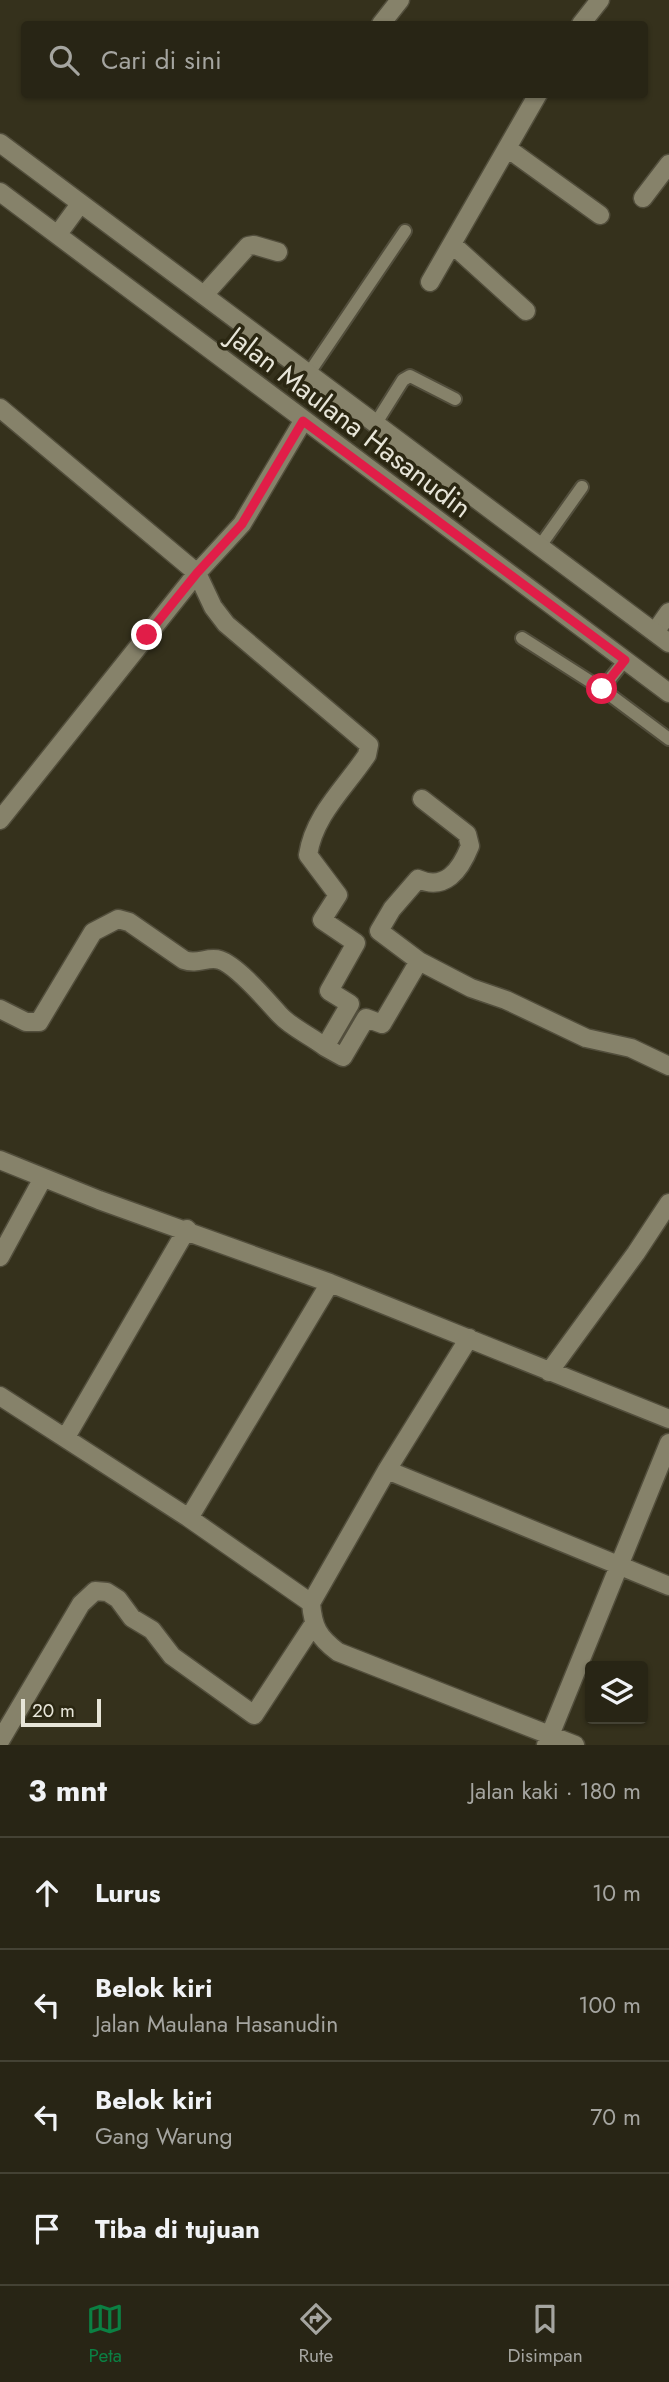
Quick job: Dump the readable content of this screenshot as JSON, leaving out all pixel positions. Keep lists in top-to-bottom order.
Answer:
{
  "streets": {
    "street": ["Jalan Maulana Hasanudin"]
  },
  "scale_bar": "20 m",
  "page": {
    "search": "Cari di sini",
    "scale": "20 m",
    "heading": ["3 mnt", "Jalan kaki · 180 m"],
    "list": [
      ["Lurus", "10 m"],
      ["Belok kiri", "Jalan Maulana Hasanudin", "100 m"],
      ["Belok kiri", "Gang Warung", "70 m"],
      "Tiba di tujuan"
    ],
    "nav": ["Peta", "Rute", "Disimpan"]
  }
}
